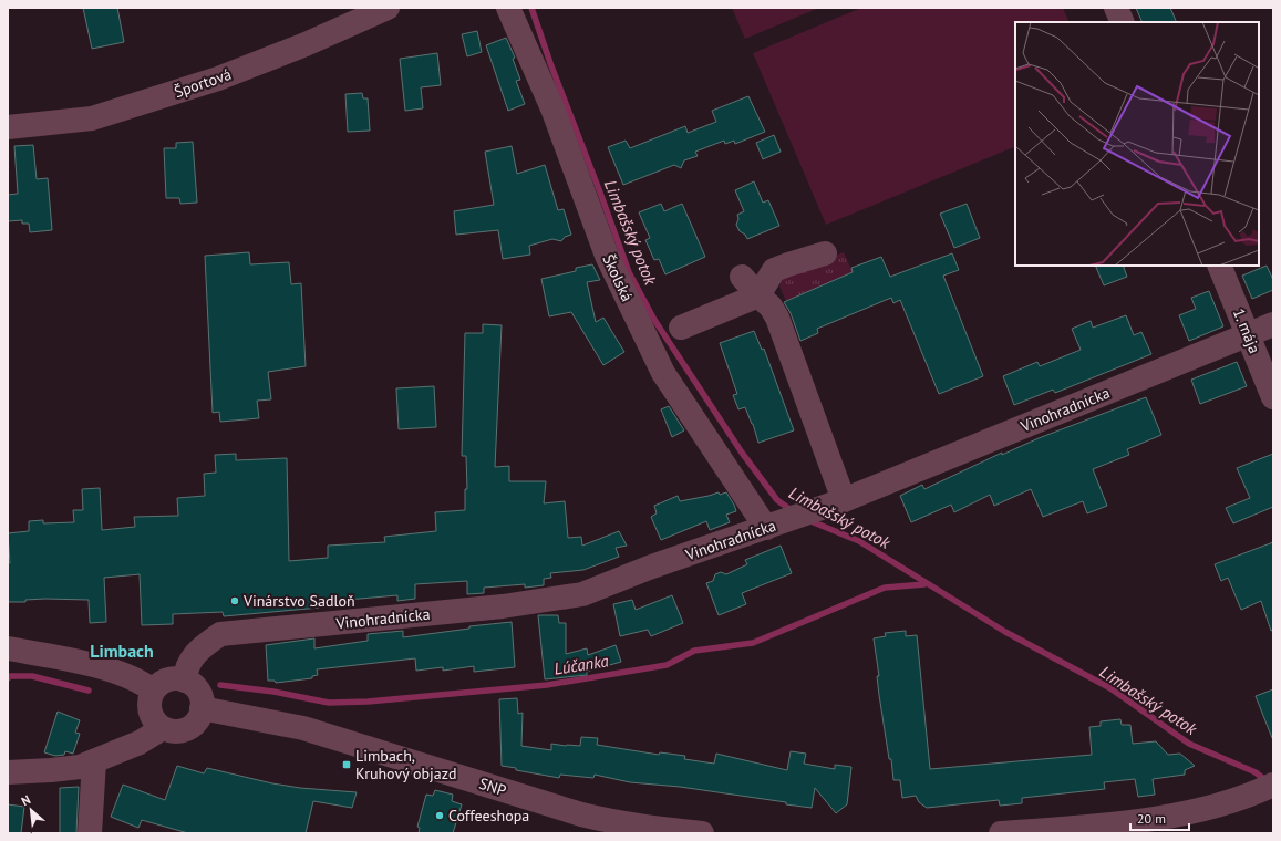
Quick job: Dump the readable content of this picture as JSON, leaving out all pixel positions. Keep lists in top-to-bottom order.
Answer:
{
  "streets": {
    "street": [
      "Športová",
      "Školská",
      "1. mája",
      "Vinohradnícka",
      "SNP"
    ]
  },
  "crossings": [
    ["Školská", "Vinohradnícka"],
    ["1. mája", "Vinohradnícka"],
    ["Vinohradnícka", "SNP"]
  ],
  "districts": ["Limbach"],
  "water": ["Limbašský potok", "Lúčanka"],
  "places": {
    "other": ["Vinárstvo Sadloň", "Coffeeshopa"],
    "transit": ["Limbach, Kruhový objazd"]
  },
  "scale_bar": "20 m",
  "north": "top left"
}
